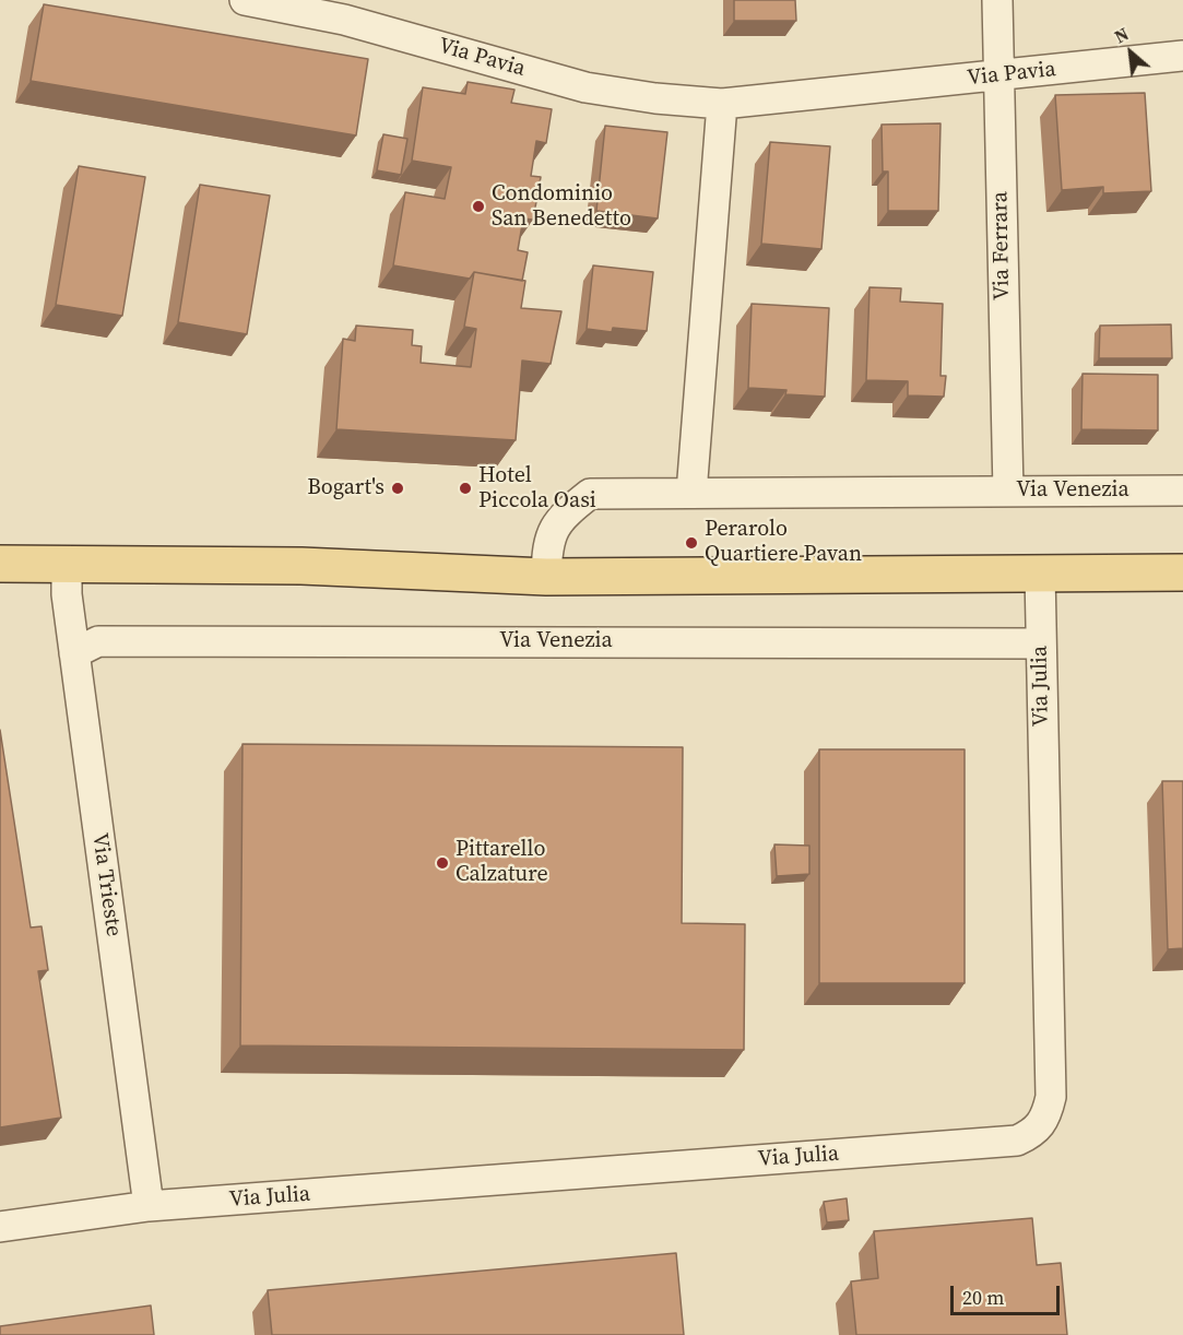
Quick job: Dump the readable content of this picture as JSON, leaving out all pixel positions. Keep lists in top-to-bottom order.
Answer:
{
  "streets": {
    "street": [
      "Via Pavia",
      "Via Ferrara",
      "Via Venezia",
      "Via Julia",
      "Via Trieste"
    ]
  },
  "crossings": [
    ["Via Pavia", "Via Ferrara"],
    ["Via Ferrara", "Via Venezia"],
    ["Via Venezia", "Via Julia"],
    ["Via Venezia", "Via Trieste"],
    ["Via Julia", "Via Trieste"]
  ],
  "places": [
    "Condominio San Benedetto",
    "Bogart's",
    "Hotel Piccola Oasi",
    "Perarolo Quartiere Pavan",
    "Pittarello Calzature"
  ],
  "scale_bar": "20 m",
  "north": "top left"
}
